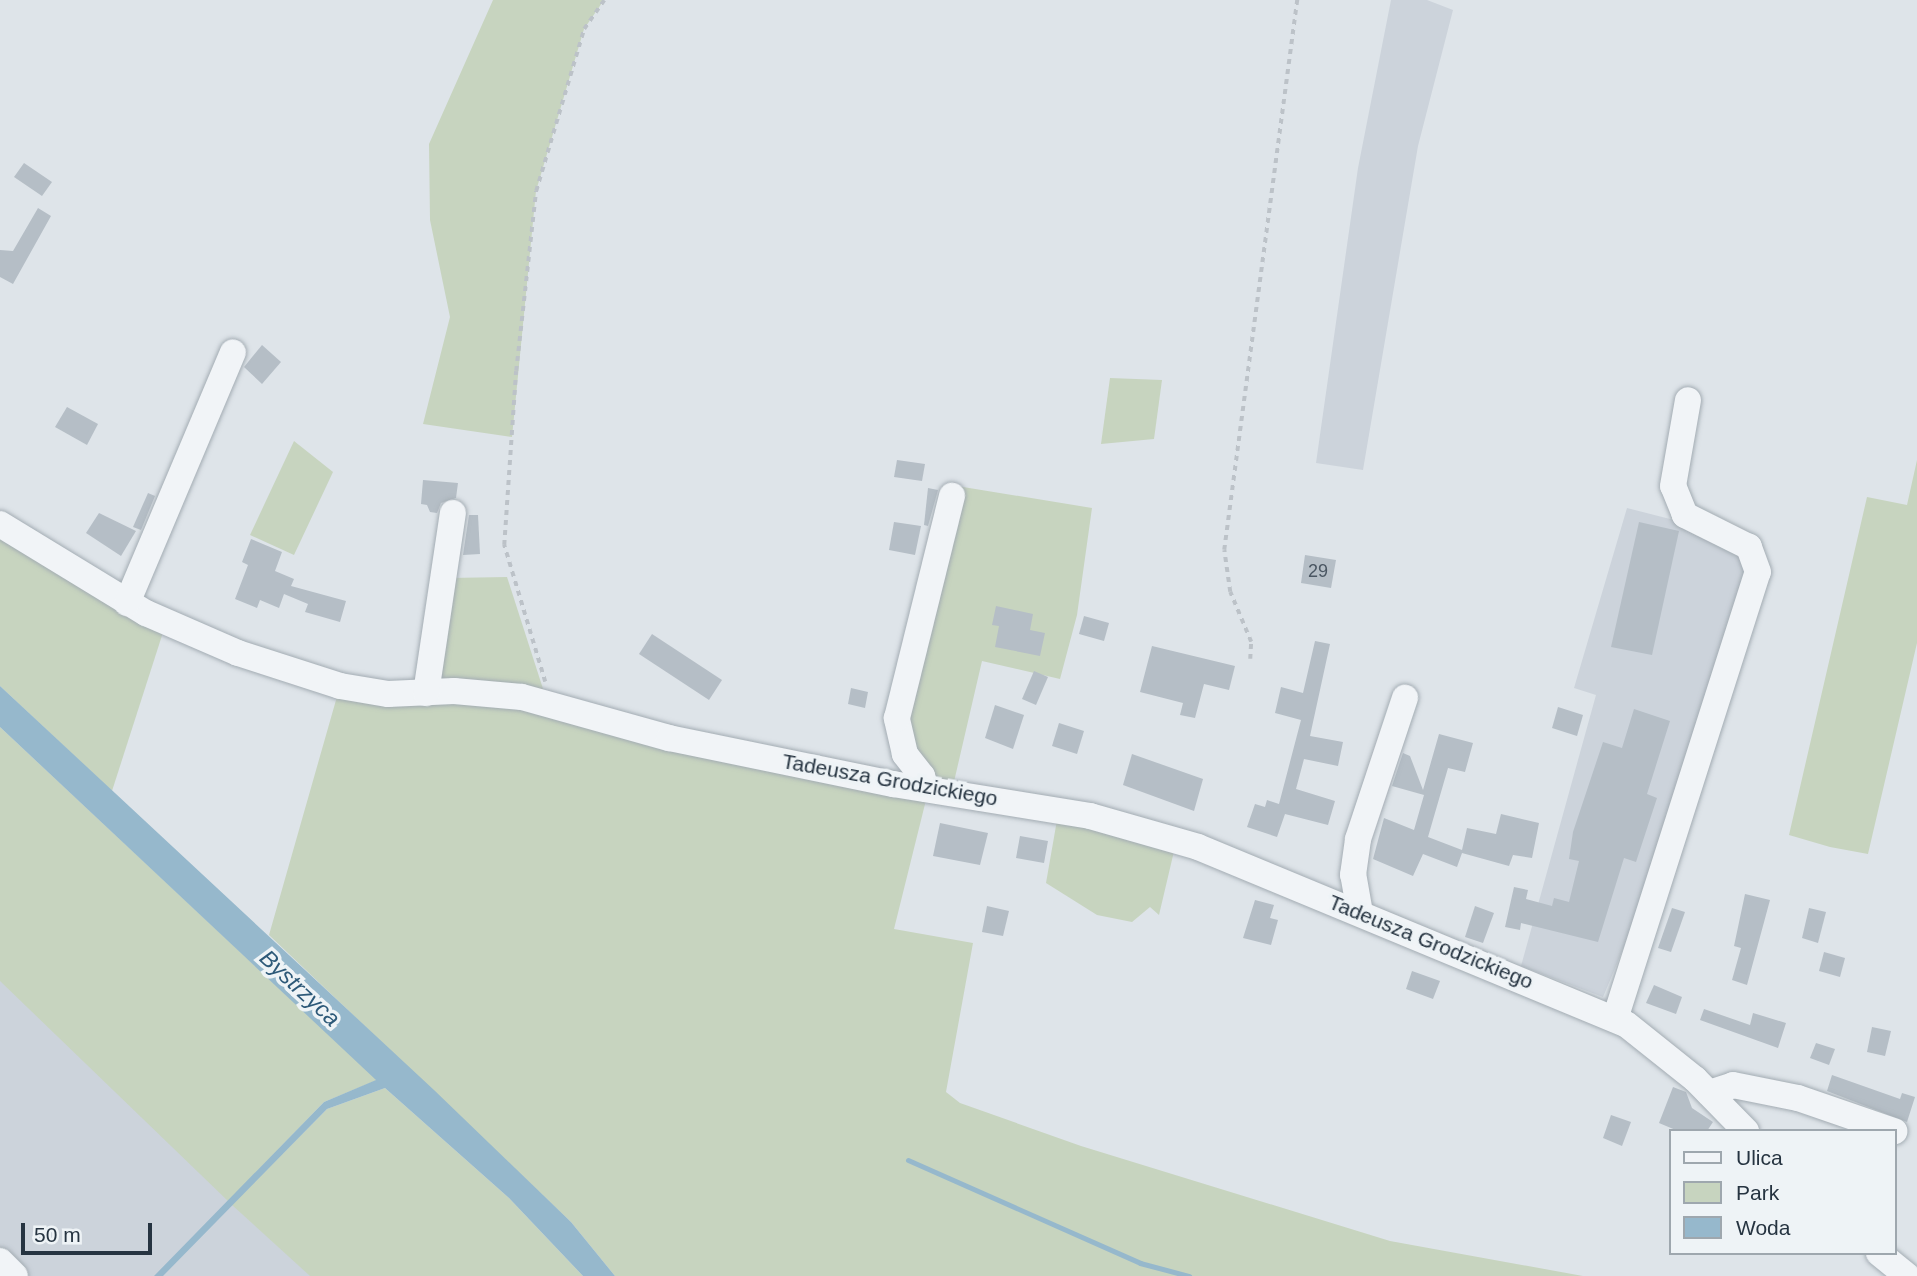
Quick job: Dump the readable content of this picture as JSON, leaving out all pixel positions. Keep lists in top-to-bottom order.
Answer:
{
  "streets": {
    "street": ["Tadeusza Grodzickiego"]
  },
  "water": ["Bystrzyca"],
  "house_numbers": ["29"],
  "legend": ["Ulica", "Park", "Woda"],
  "scale_bar": "50 m"
}
